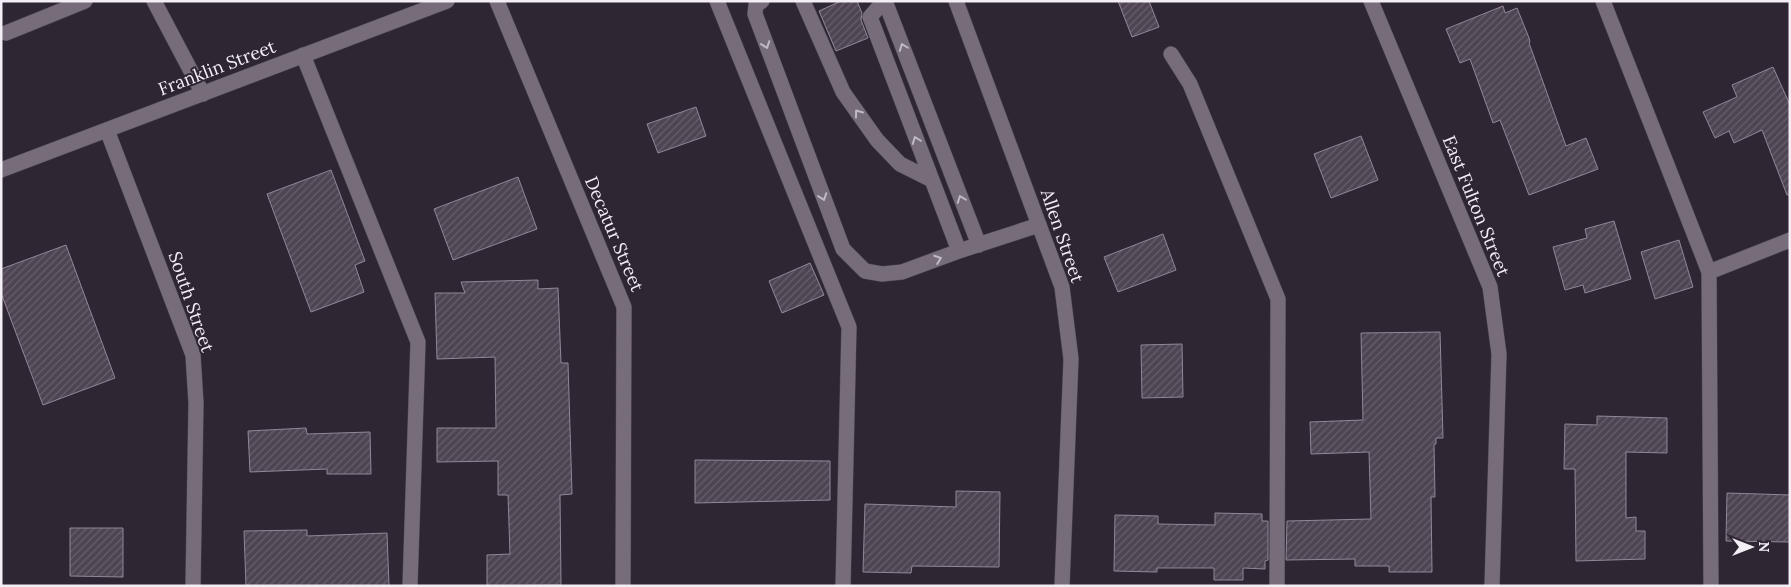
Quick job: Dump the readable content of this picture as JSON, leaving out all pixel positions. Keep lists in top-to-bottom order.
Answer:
{
  "streets": {
    "street": [
      "Franklin Street",
      "East Fulton Street",
      "Decatur Street",
      "Allen Street",
      "South Street"
    ]
  },
  "crossings": [
    ["Franklin Street", "South Street"]
  ],
  "north": "right"
}
